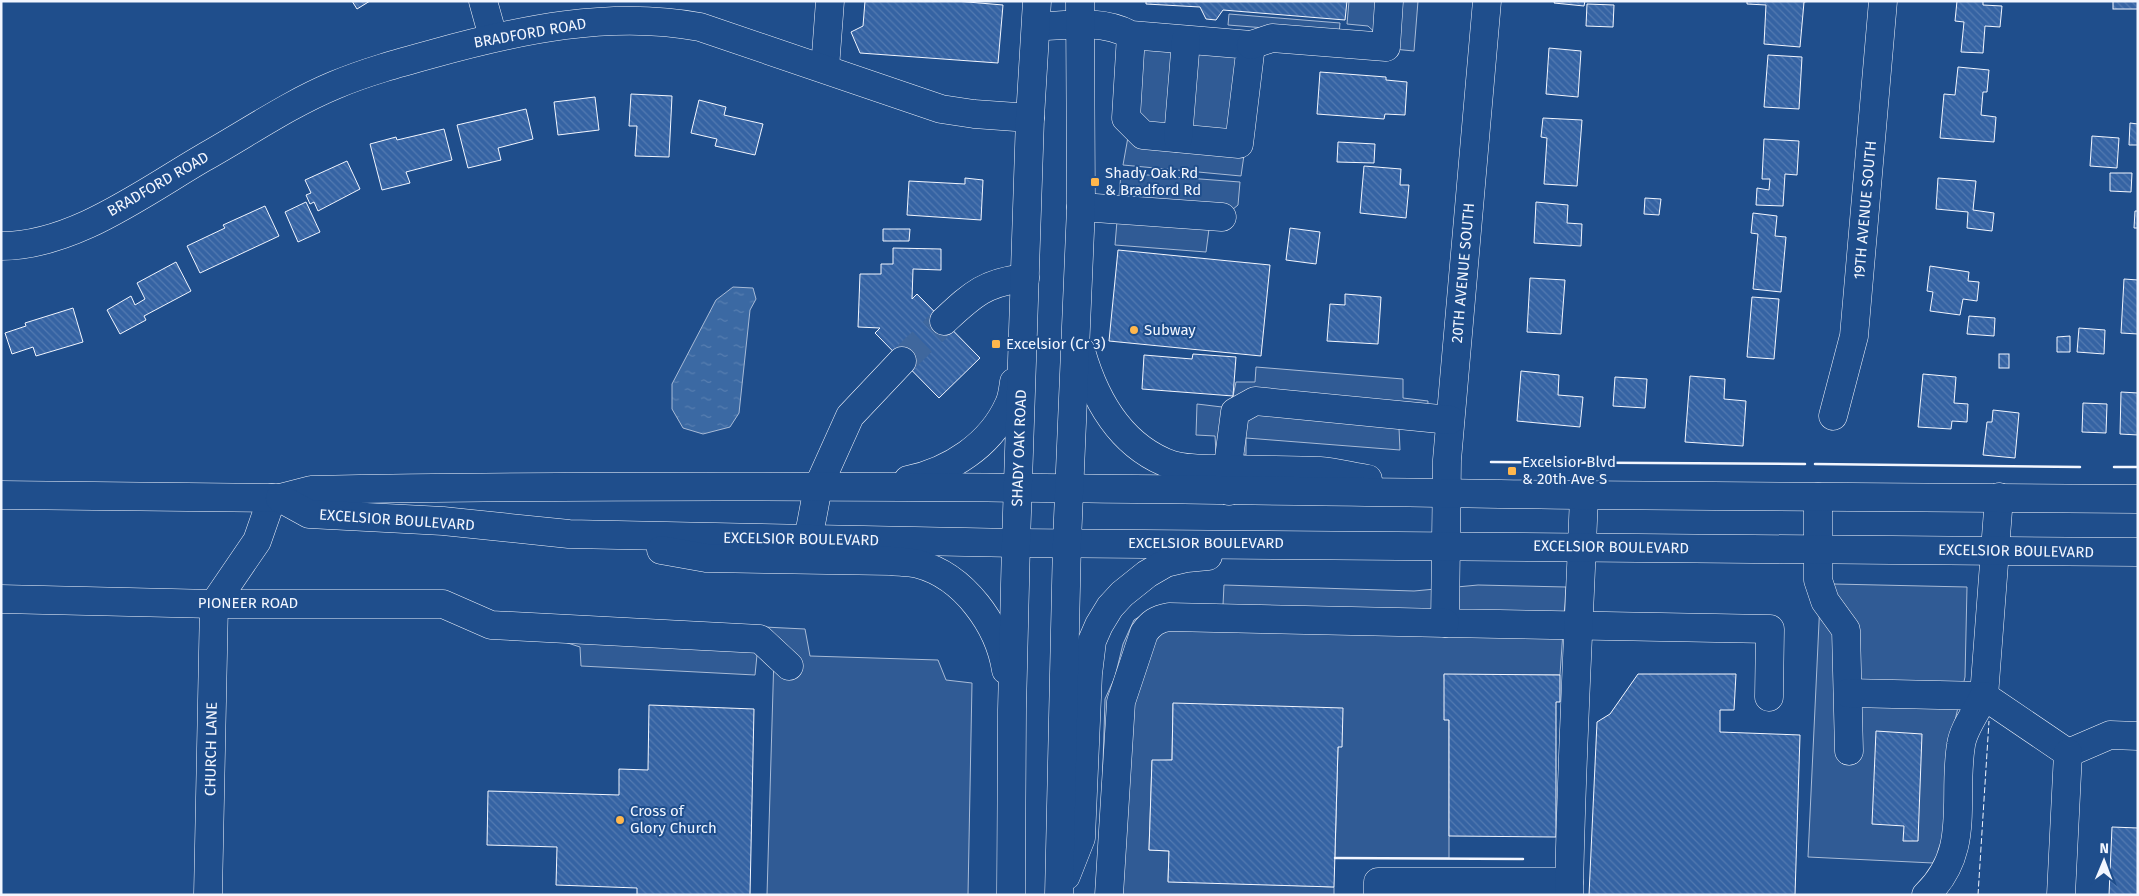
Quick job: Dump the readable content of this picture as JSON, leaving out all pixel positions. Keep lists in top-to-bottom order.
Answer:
{
  "streets": {
    "main road": [
      "BRADFORD ROAD",
      "19TH AVENUE SOUTH",
      "20TH AVENUE SOUTH",
      "SHADY OAK ROAD",
      "EXCELSIOR BOULEVARD",
      "PIONEER ROAD",
      "CHURCH LANE"
    ]
  },
  "crossings": [
    ["BRADFORD ROAD", "SHADY OAK ROAD"],
    ["20TH AVENUE SOUTH", "EXCELSIOR BOULEVARD"],
    ["SHADY OAK ROAD", "EXCELSIOR BOULEVARD"],
    ["PIONEER ROAD", "CHURCH LANE"]
  ],
  "places": {
    "transit": ["Shady Oak Rd & Bradford Rd", "Excelsior (Cr 3)", "Excelsior Blvd & 20th Ave S"],
    "other": ["Subway", "Cross of Glory Church"]
  },
  "north": "top"
}
